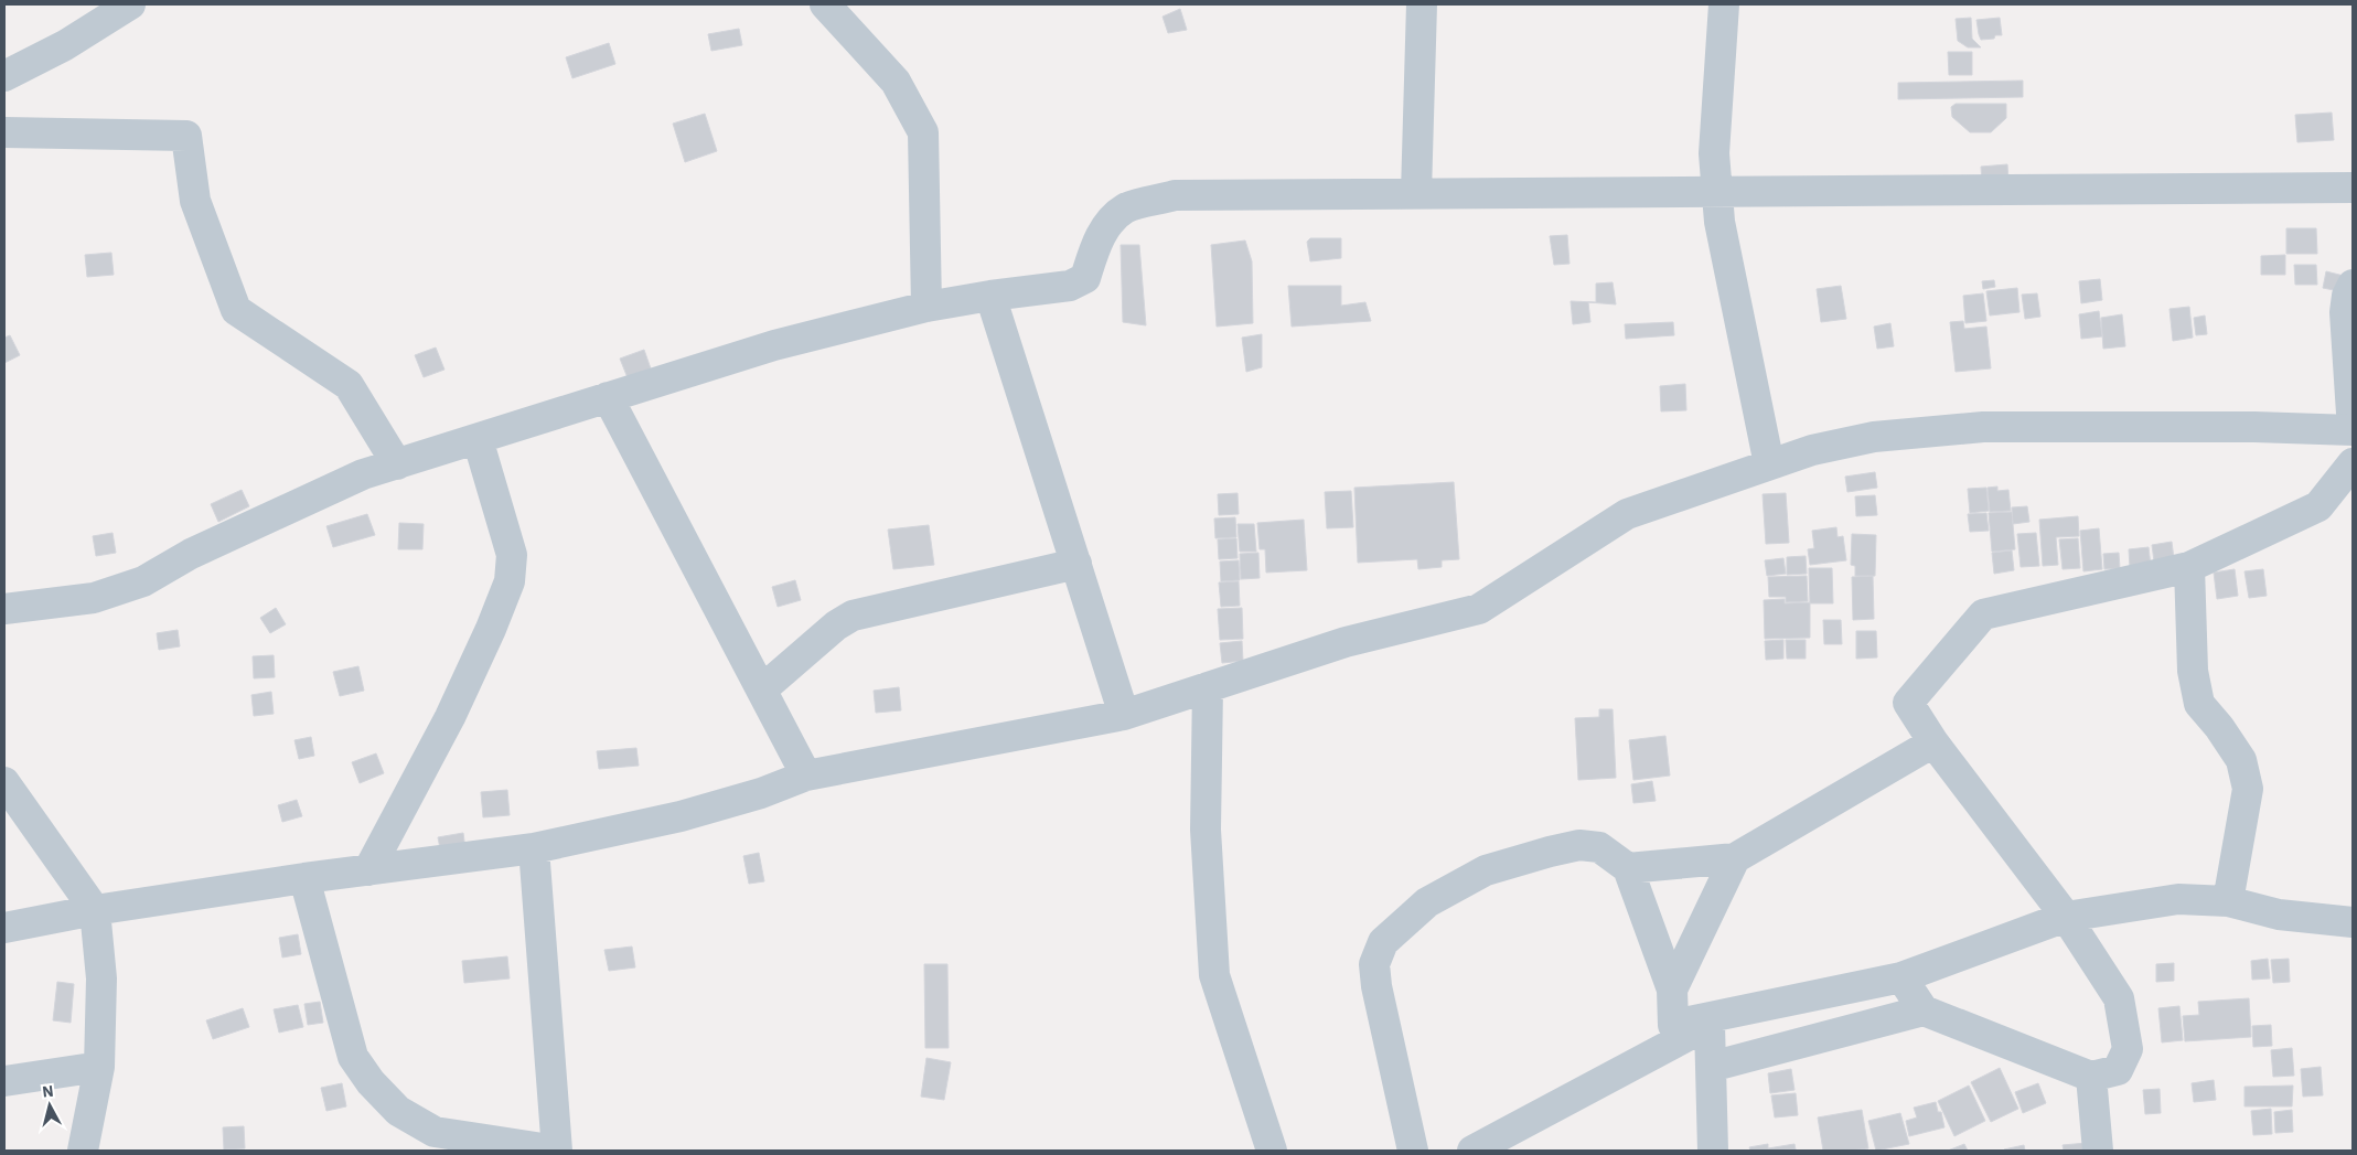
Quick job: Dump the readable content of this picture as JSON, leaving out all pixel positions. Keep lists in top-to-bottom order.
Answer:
{
  "north": "top"
}
